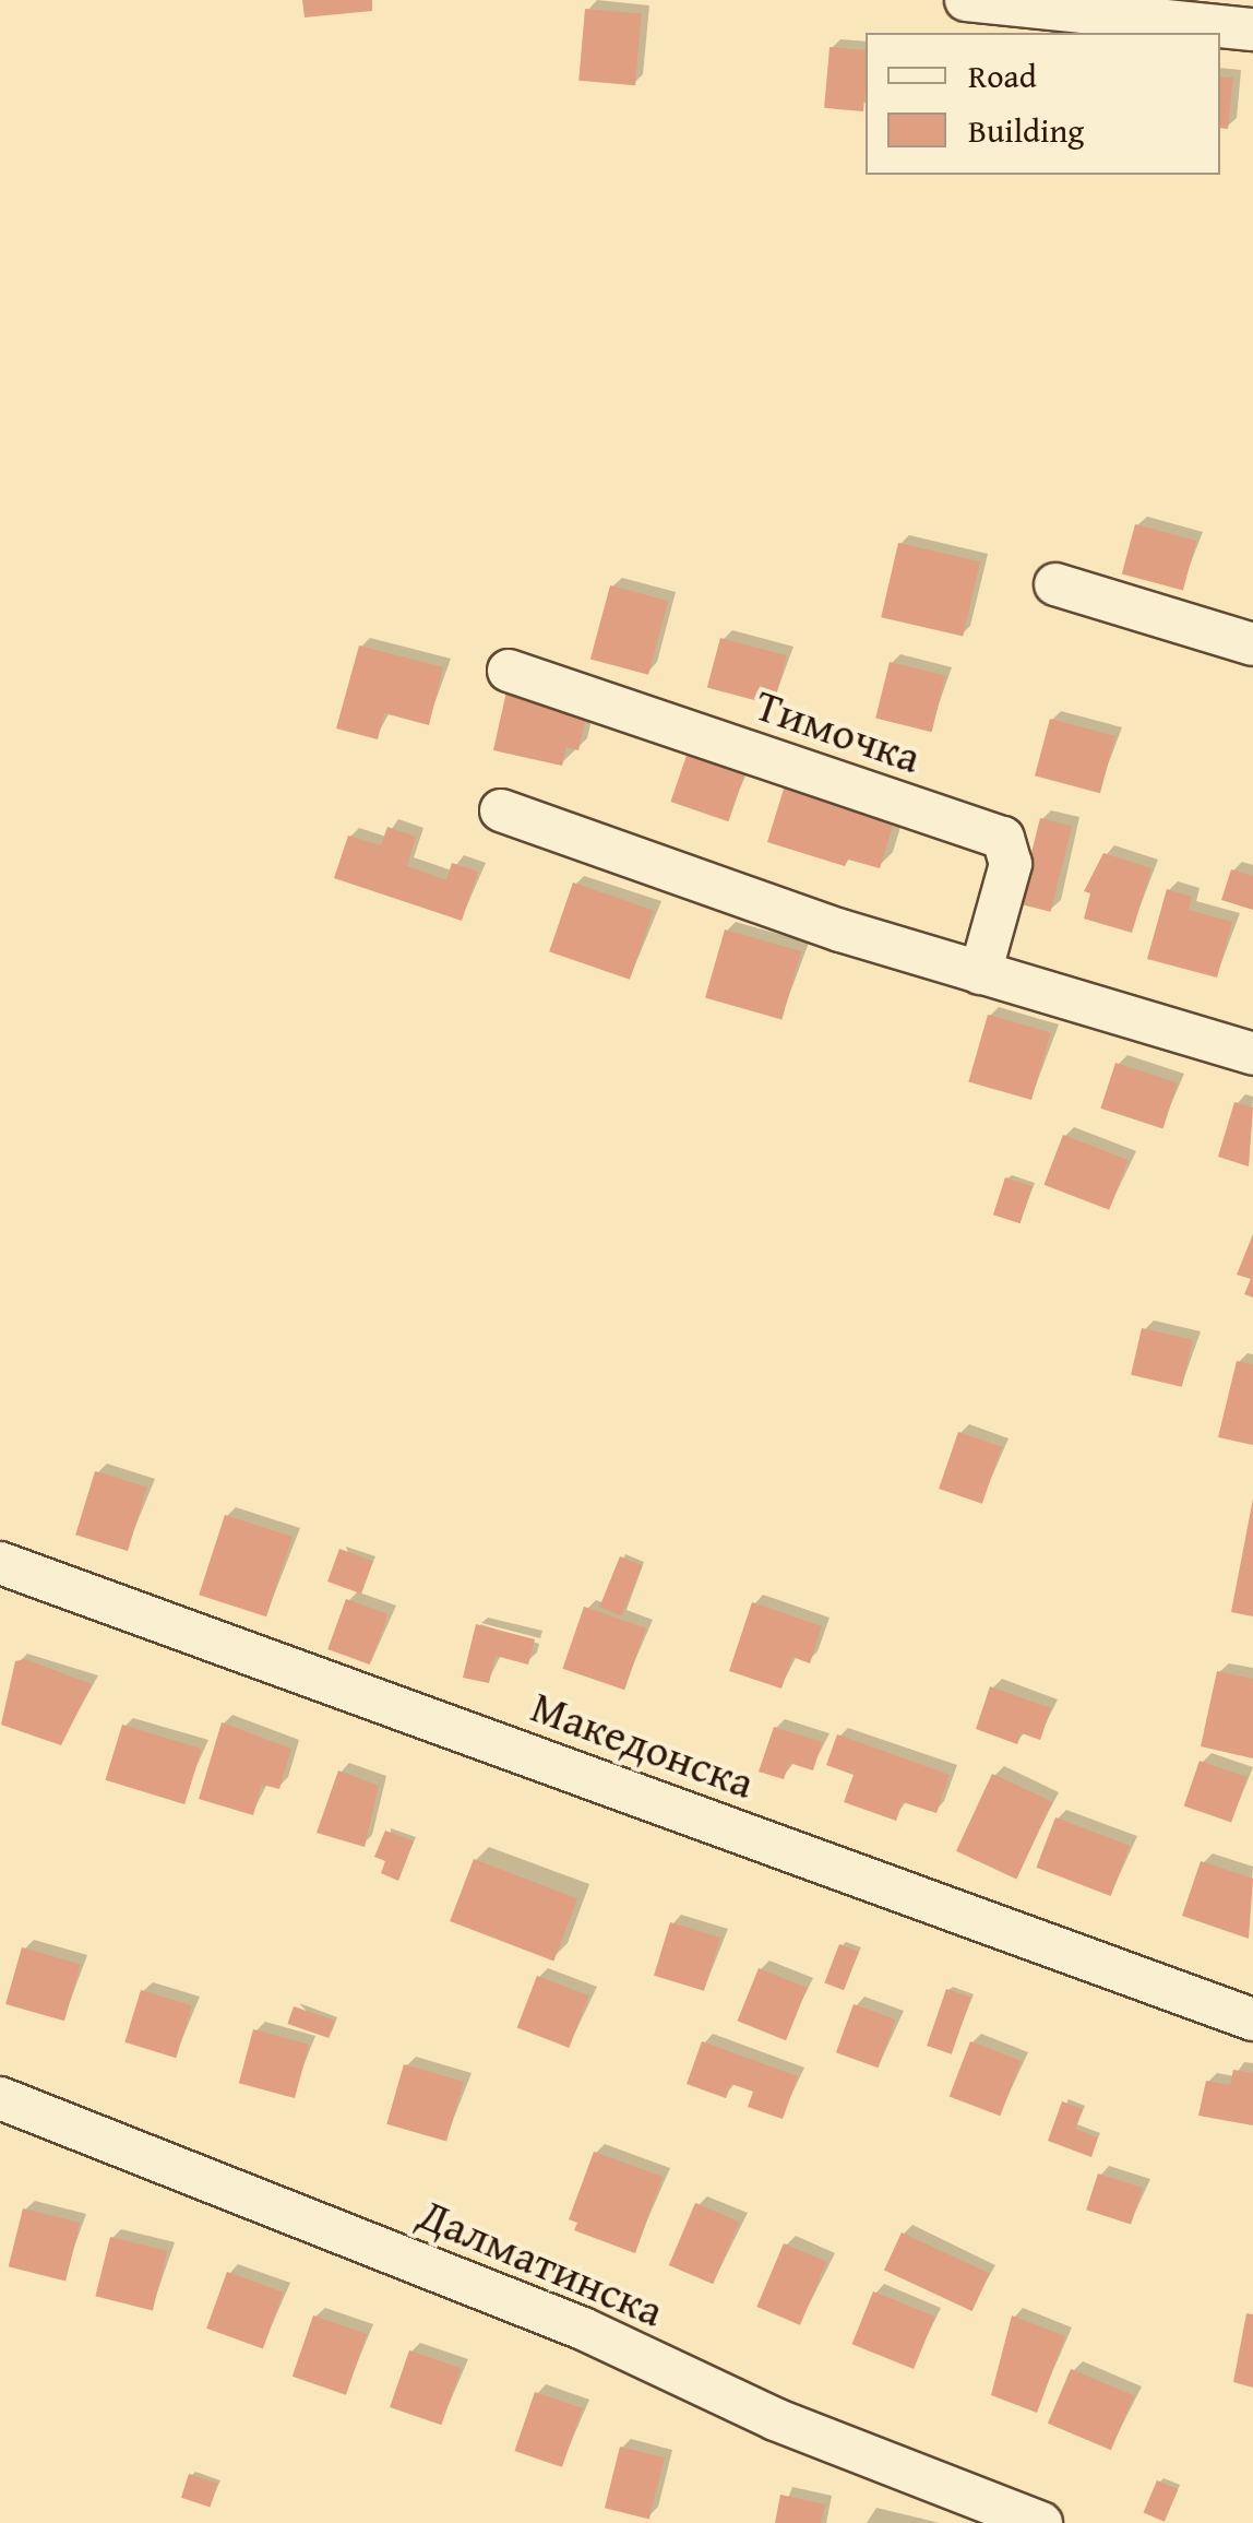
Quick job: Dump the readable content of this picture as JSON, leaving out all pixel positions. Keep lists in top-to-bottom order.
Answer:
{
  "streets": {
    "street": ["Тимочка", "Македонска", "Далматинска"]
  },
  "legend": ["Road", "Building"]
}
